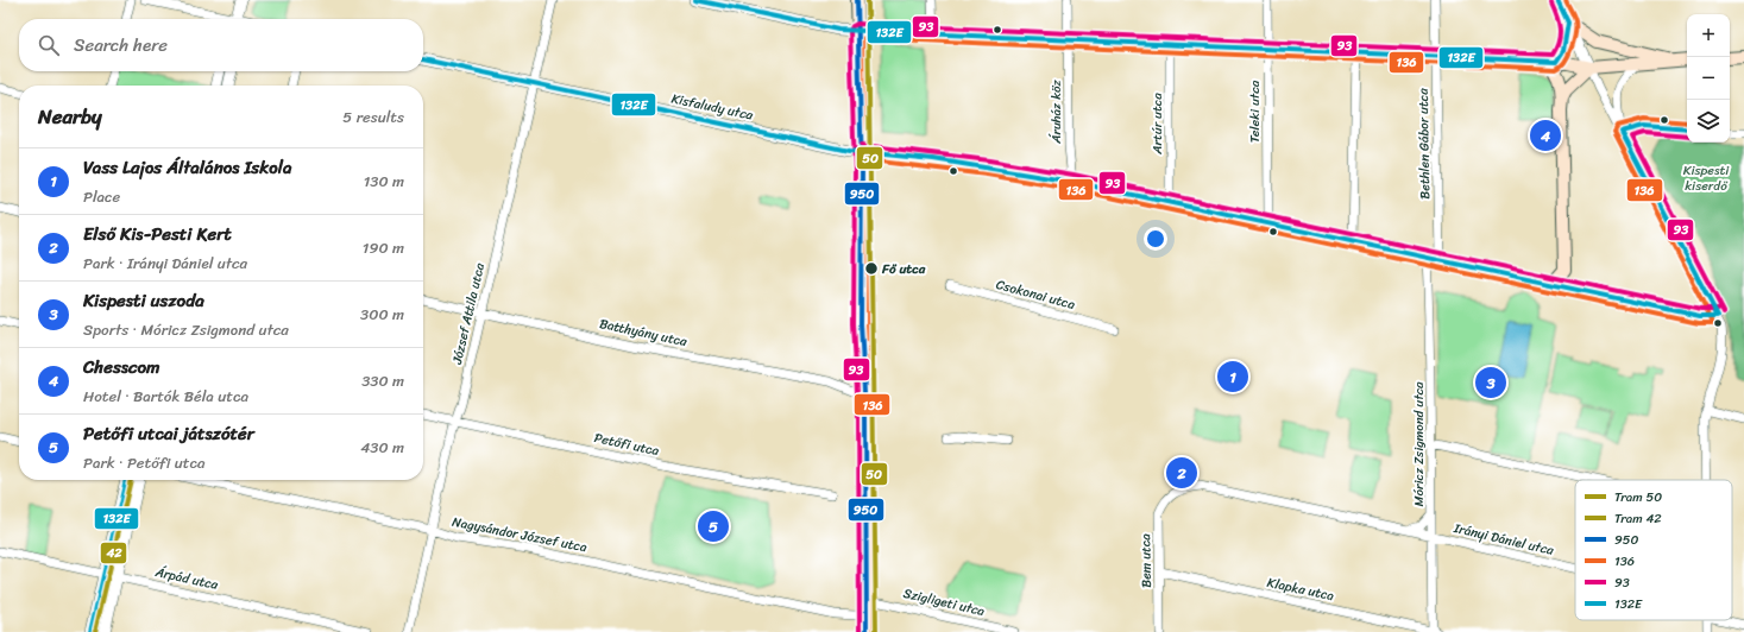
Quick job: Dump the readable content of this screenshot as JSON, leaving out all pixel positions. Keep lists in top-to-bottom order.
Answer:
{
  "streets": {
    "street": [
      "Kisfaludy utca",
      "Áruház köz",
      "Teleki utca",
      "Artúr utca",
      "Bethlen Gábor utca",
      "Csokonai utca",
      "József Attila utca",
      "Batthyány utca",
      "Petőfi utca",
      "Móricz Zsigmond utca",
      "Nagysándor József utca",
      "Irányi Dániel utca",
      "Bem utca",
      "Árpád utca",
      "Klapka utca",
      "Szigligeti utca"
    ]
  },
  "crossings": [
    ["Kisfaludy utca", "József Attila utca"],
    ["József Attila utca", "Batthyány utca"],
    ["József Attila utca", "Petőfi utca"],
    ["József Attila utca", "Nagysándor József utca"],
    ["Móricz Zsigmond utca", "Irányi Dániel utca"],
    ["Móricz Zsigmond utca", "Klapka utca"],
    ["Nagysándor József utca", "Szigligeti utca"],
    ["Irányi Dániel utca", "Bem utca"],
    ["Bem utca", "Klapka utca"]
  ],
  "parks": ["Kispesti kiserdő"],
  "places": ["Fő utca"],
  "lines": [
    "tram line 50",
    "transit line 950",
    "transit line 136",
    "transit line 132E",
    "transit line 93",
    "tram line 42"
  ],
  "legend": [
    "Tram 50",
    "Tram 42",
    "950",
    "136",
    "93",
    "132E"
  ],
  "page": {
    "map_buttons": ["+", "−"],
    "search": "Search here",
    "heading": ["Nearby", "5 results"],
    "pins": [
      "4",
      "1",
      "3",
      "2",
      "5"
    ],
    "list": [
      {
        "mark": "1",
        "name": "Vass Lajos Általános Iskola",
        "note": "Place",
        "value": "130 m"
      },
      {
        "mark": "2",
        "name": "Első Kis-Pesti Kert",
        "note": "Park · Irányi Dániel utca",
        "value": "190 m"
      },
      {
        "mark": "3",
        "name": "Kispesti uszoda",
        "note": "Sports · Móricz Zsigmond utca",
        "value": "300 m"
      },
      {
        "mark": "4",
        "name": "Chesscom",
        "note": "Hotel · Bartók Béla utca",
        "value": "330 m"
      },
      {
        "mark": "5",
        "name": "Petőfi utcai játszótér",
        "note": "Park · Petőfi utca",
        "value": "430 m"
      }
    ]
  }
}
